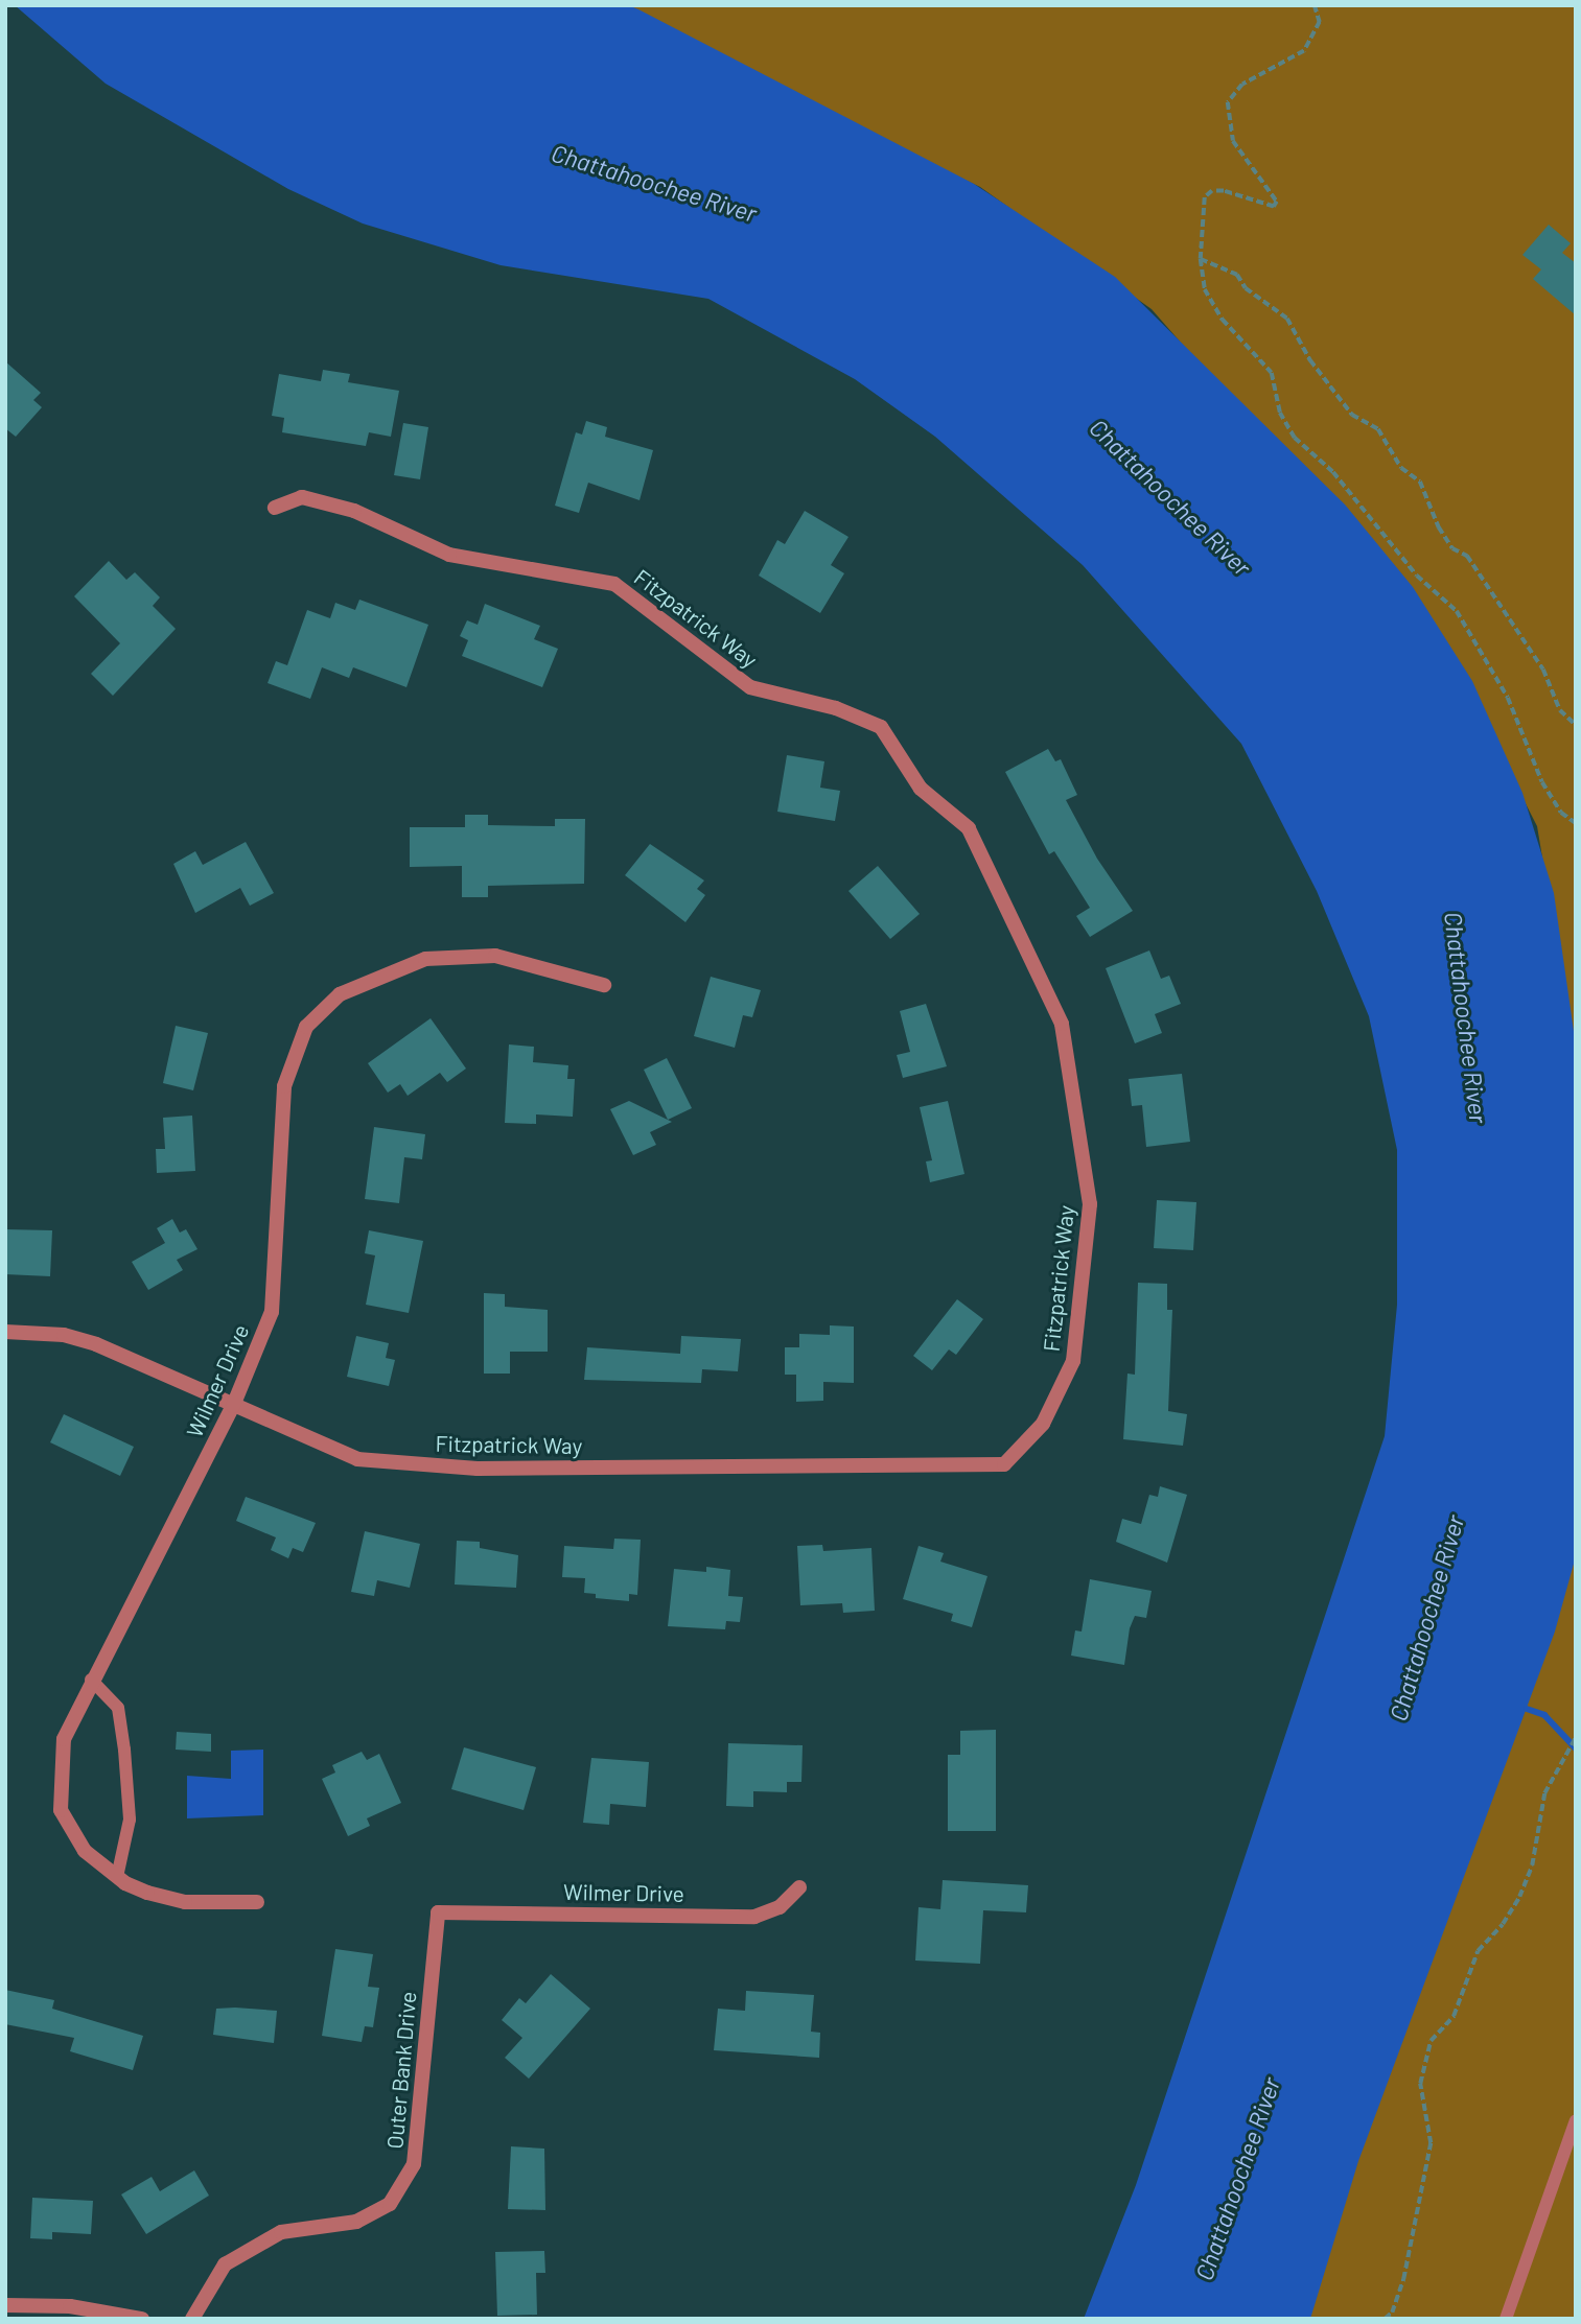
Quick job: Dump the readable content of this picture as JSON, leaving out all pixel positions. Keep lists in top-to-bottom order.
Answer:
{
  "streets": {
    "street": ["Fitzpatrick Way", "Wilmer Drive", "Outer Bank Drive"]
  },
  "crossings": [
    ["Fitzpatrick Way", "Wilmer Drive"],
    ["Wilmer Drive", "Outer Bank Drive"]
  ],
  "water": ["Chattahoochee River"]
}
